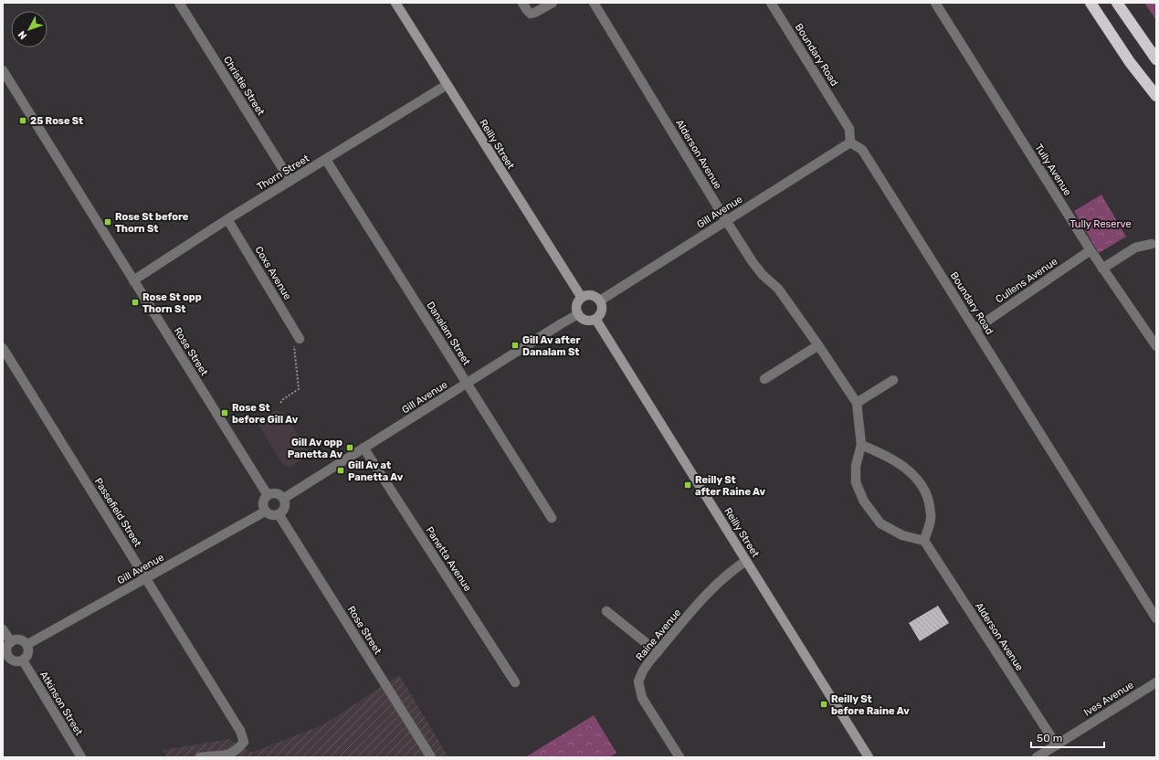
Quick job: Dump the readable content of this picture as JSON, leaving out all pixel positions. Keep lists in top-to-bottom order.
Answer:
{
  "streets": {
    "main road": ["Reilly Street"],
    "street": [
      "Boundary Road",
      "Christie Street",
      "Alderson Avenue",
      "Tully Avenue",
      "Thorn Street",
      "Gill Avenue",
      "Coxs Avenue",
      "Cullens Avenue",
      "Danalam Street",
      "Rose Street",
      "Passefield Street",
      "Panetta Avenue",
      "Raine Avenue",
      "Ives Avenue",
      "Atkinson Street"
    ]
  },
  "crossings": [
    ["Boundary Road", "Gill Avenue"],
    ["Boundary Road", "Cullens Avenue"],
    ["Christie Street", "Thorn Street"],
    ["Reilly Street", "Thorn Street"],
    ["Reilly Street", "Gill Avenue"],
    ["Reilly Street", "Raine Avenue"],
    ["Alderson Avenue", "Gill Avenue"],
    ["Alderson Avenue", "Ives Avenue"],
    ["Tully Avenue", "Cullens Avenue"],
    ["Thorn Street", "Coxs Avenue"],
    ["Thorn Street", "Danalam Street"],
    ["Thorn Street", "Rose Street"],
    ["Gill Avenue", "Danalam Street"],
    ["Gill Avenue", "Rose Street"],
    ["Gill Avenue", "Passefield Street"],
    ["Gill Avenue", "Panetta Avenue"],
    ["Gill Avenue", "Atkinson Street"]
  ],
  "parks": ["Tully Reserve"],
  "places": {
    "transit": [
      "25 Rose St",
      "Rose St before Thorn St",
      "Rose St opp Thorn St",
      "Gill Av after Danalam St",
      "Rose St before Gill Av",
      "Gill Av opp Panetta Av",
      "Gill Av at Panetta Av",
      "Reilly St after Raine Av",
      "Reilly St before Raine Av"
    ]
  },
  "scale_bar": "50 m",
  "north": "bottom left"
}
